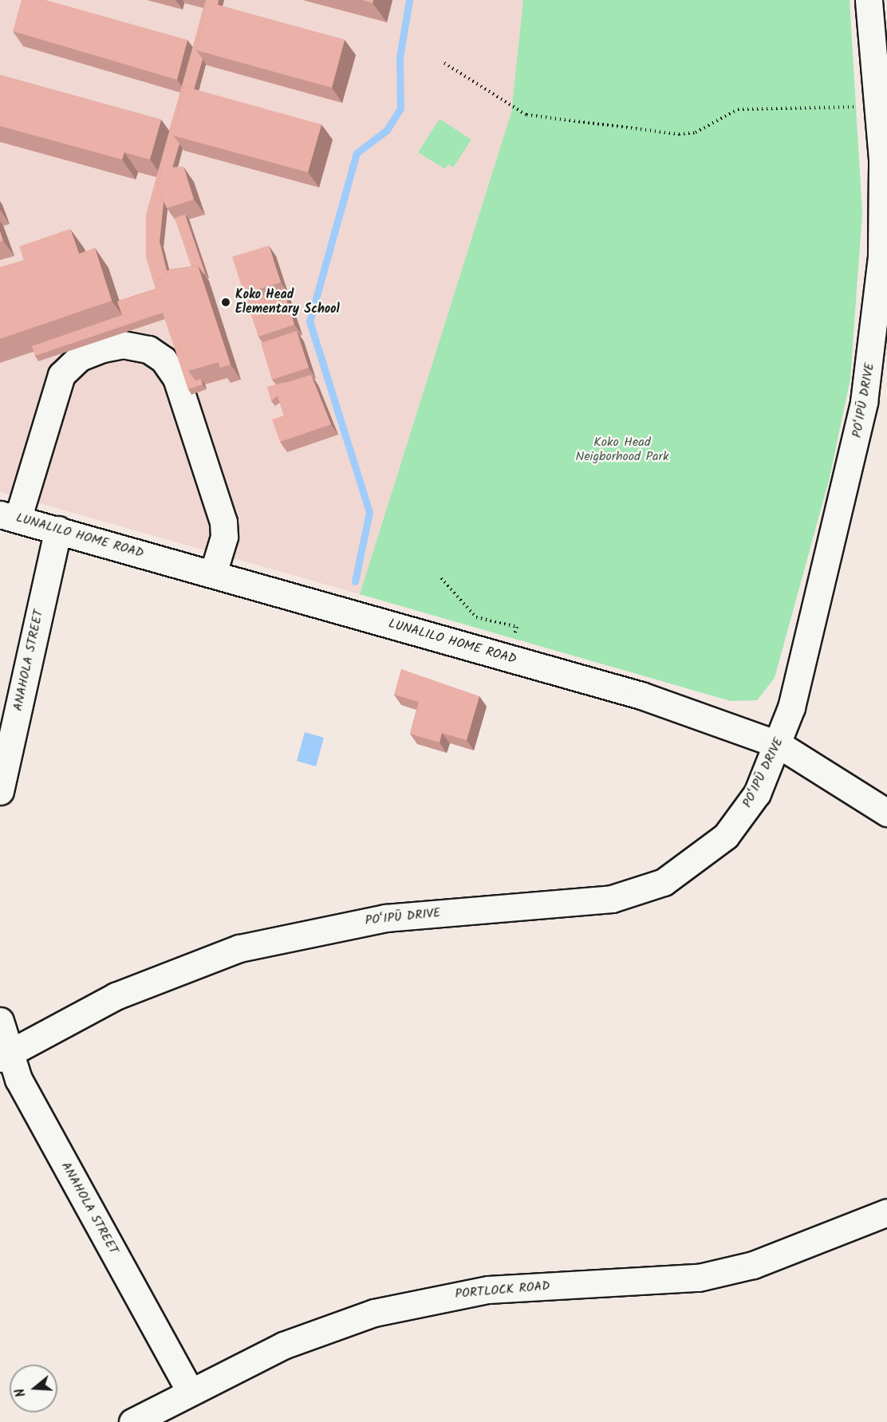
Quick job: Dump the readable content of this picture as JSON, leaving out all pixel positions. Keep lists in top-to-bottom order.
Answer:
{
  "streets": {
    "street": [
      "PO‘IPŪ DRIVE",
      "LUNALILO HOME ROAD",
      "ANAHOLA STREET",
      "PORTLOCK ROAD"
    ]
  },
  "crossings": [
    ["PO‘IPŪ DRIVE", "LUNALILO HOME ROAD"],
    ["PO‘IPŪ DRIVE", "ANAHOLA STREET"],
    ["LUNALILO HOME ROAD", "ANAHOLA STREET"],
    ["ANAHOLA STREET", "PORTLOCK ROAD"]
  ],
  "parks": ["Koko Head Neigborhood Park"],
  "places": ["Koko Head Elementary School"],
  "north": "left"
}
